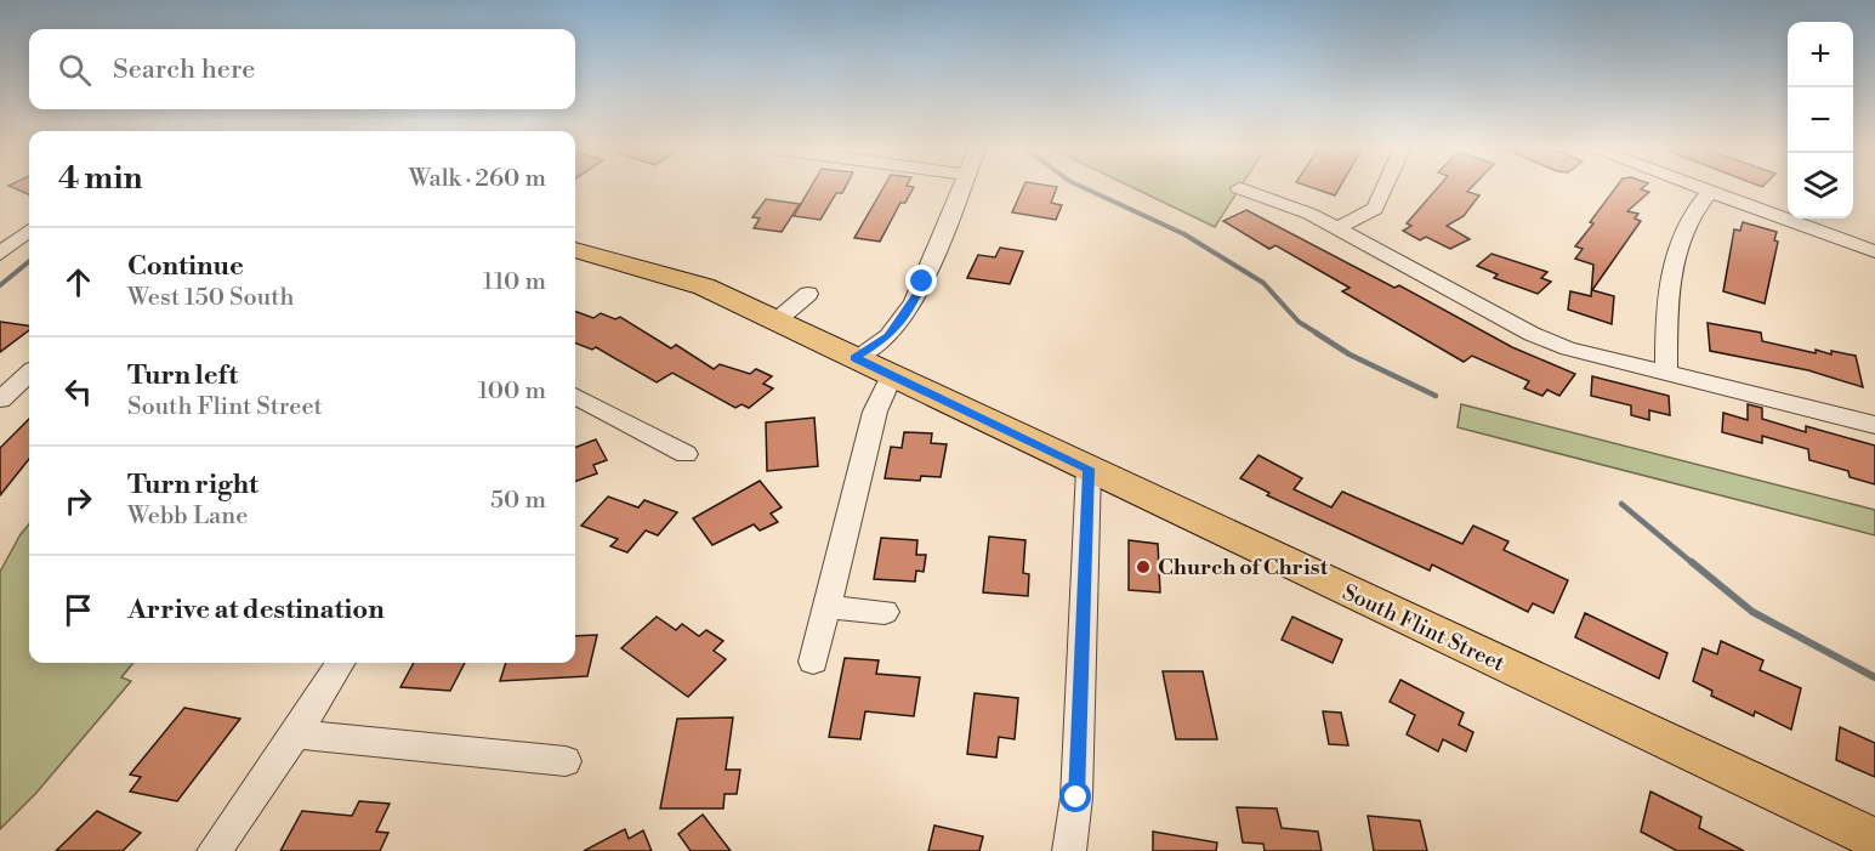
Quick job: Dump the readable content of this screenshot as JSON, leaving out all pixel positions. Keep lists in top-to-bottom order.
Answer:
{
  "streets": {
    "main road": ["South Flint Street"]
  },
  "places": ["Church of Christ"],
  "page": {
    "map_buttons": ["+", "−"],
    "search": "Search here",
    "heading": ["4 min", "Walk · 260 m"],
    "list": [
      ["Continue", "West 150 South", "110 m"],
      ["Turn left", "South Flint Street", "100 m"],
      ["Turn right", "Webb Lane", "50 m"],
      "Arrive at destination"
    ]
  }
}
